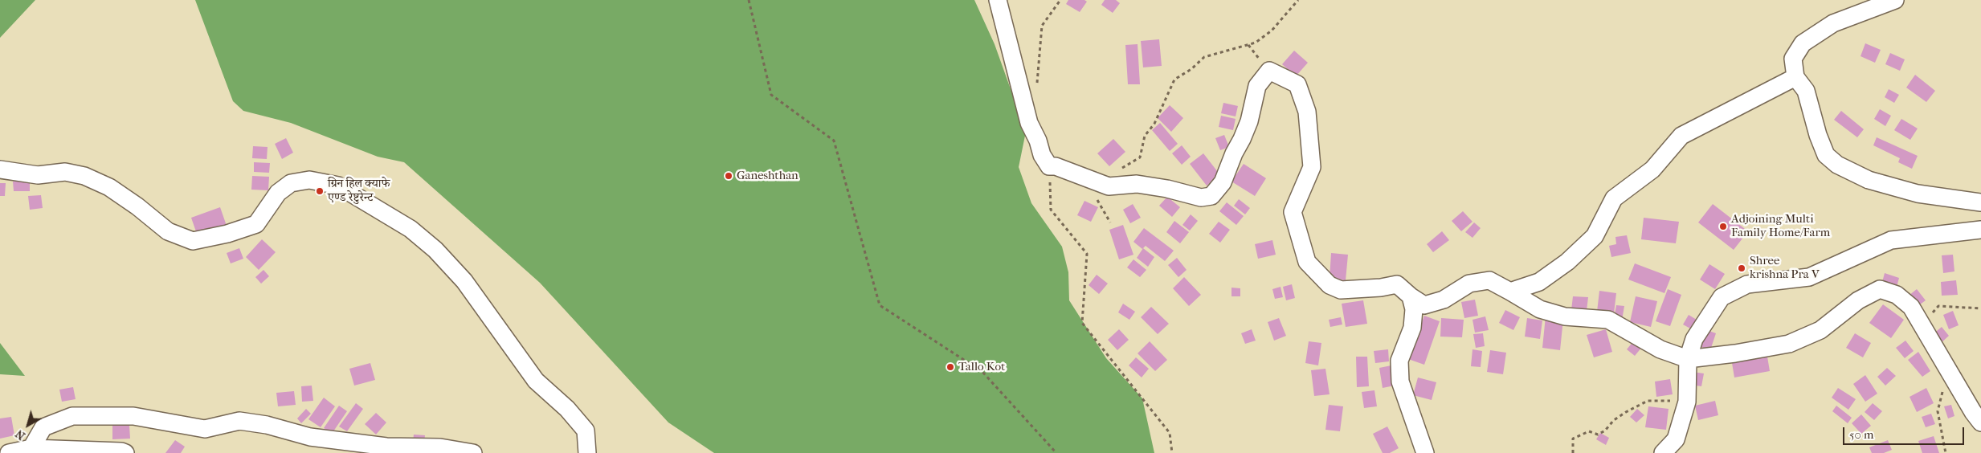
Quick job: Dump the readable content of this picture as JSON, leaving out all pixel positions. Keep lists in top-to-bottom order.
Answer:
{
  "places": [
    "Ganeshthan",
    "ग्रिन हिल क्याफे एण्ड रेष्टुरेन्ट",
    "Adjoining Multi Family Home/Farm",
    "Shree krishna Pra V",
    "Tallo Kot"
  ],
  "scale_bar": "50 m",
  "north": "bottom left"
}
